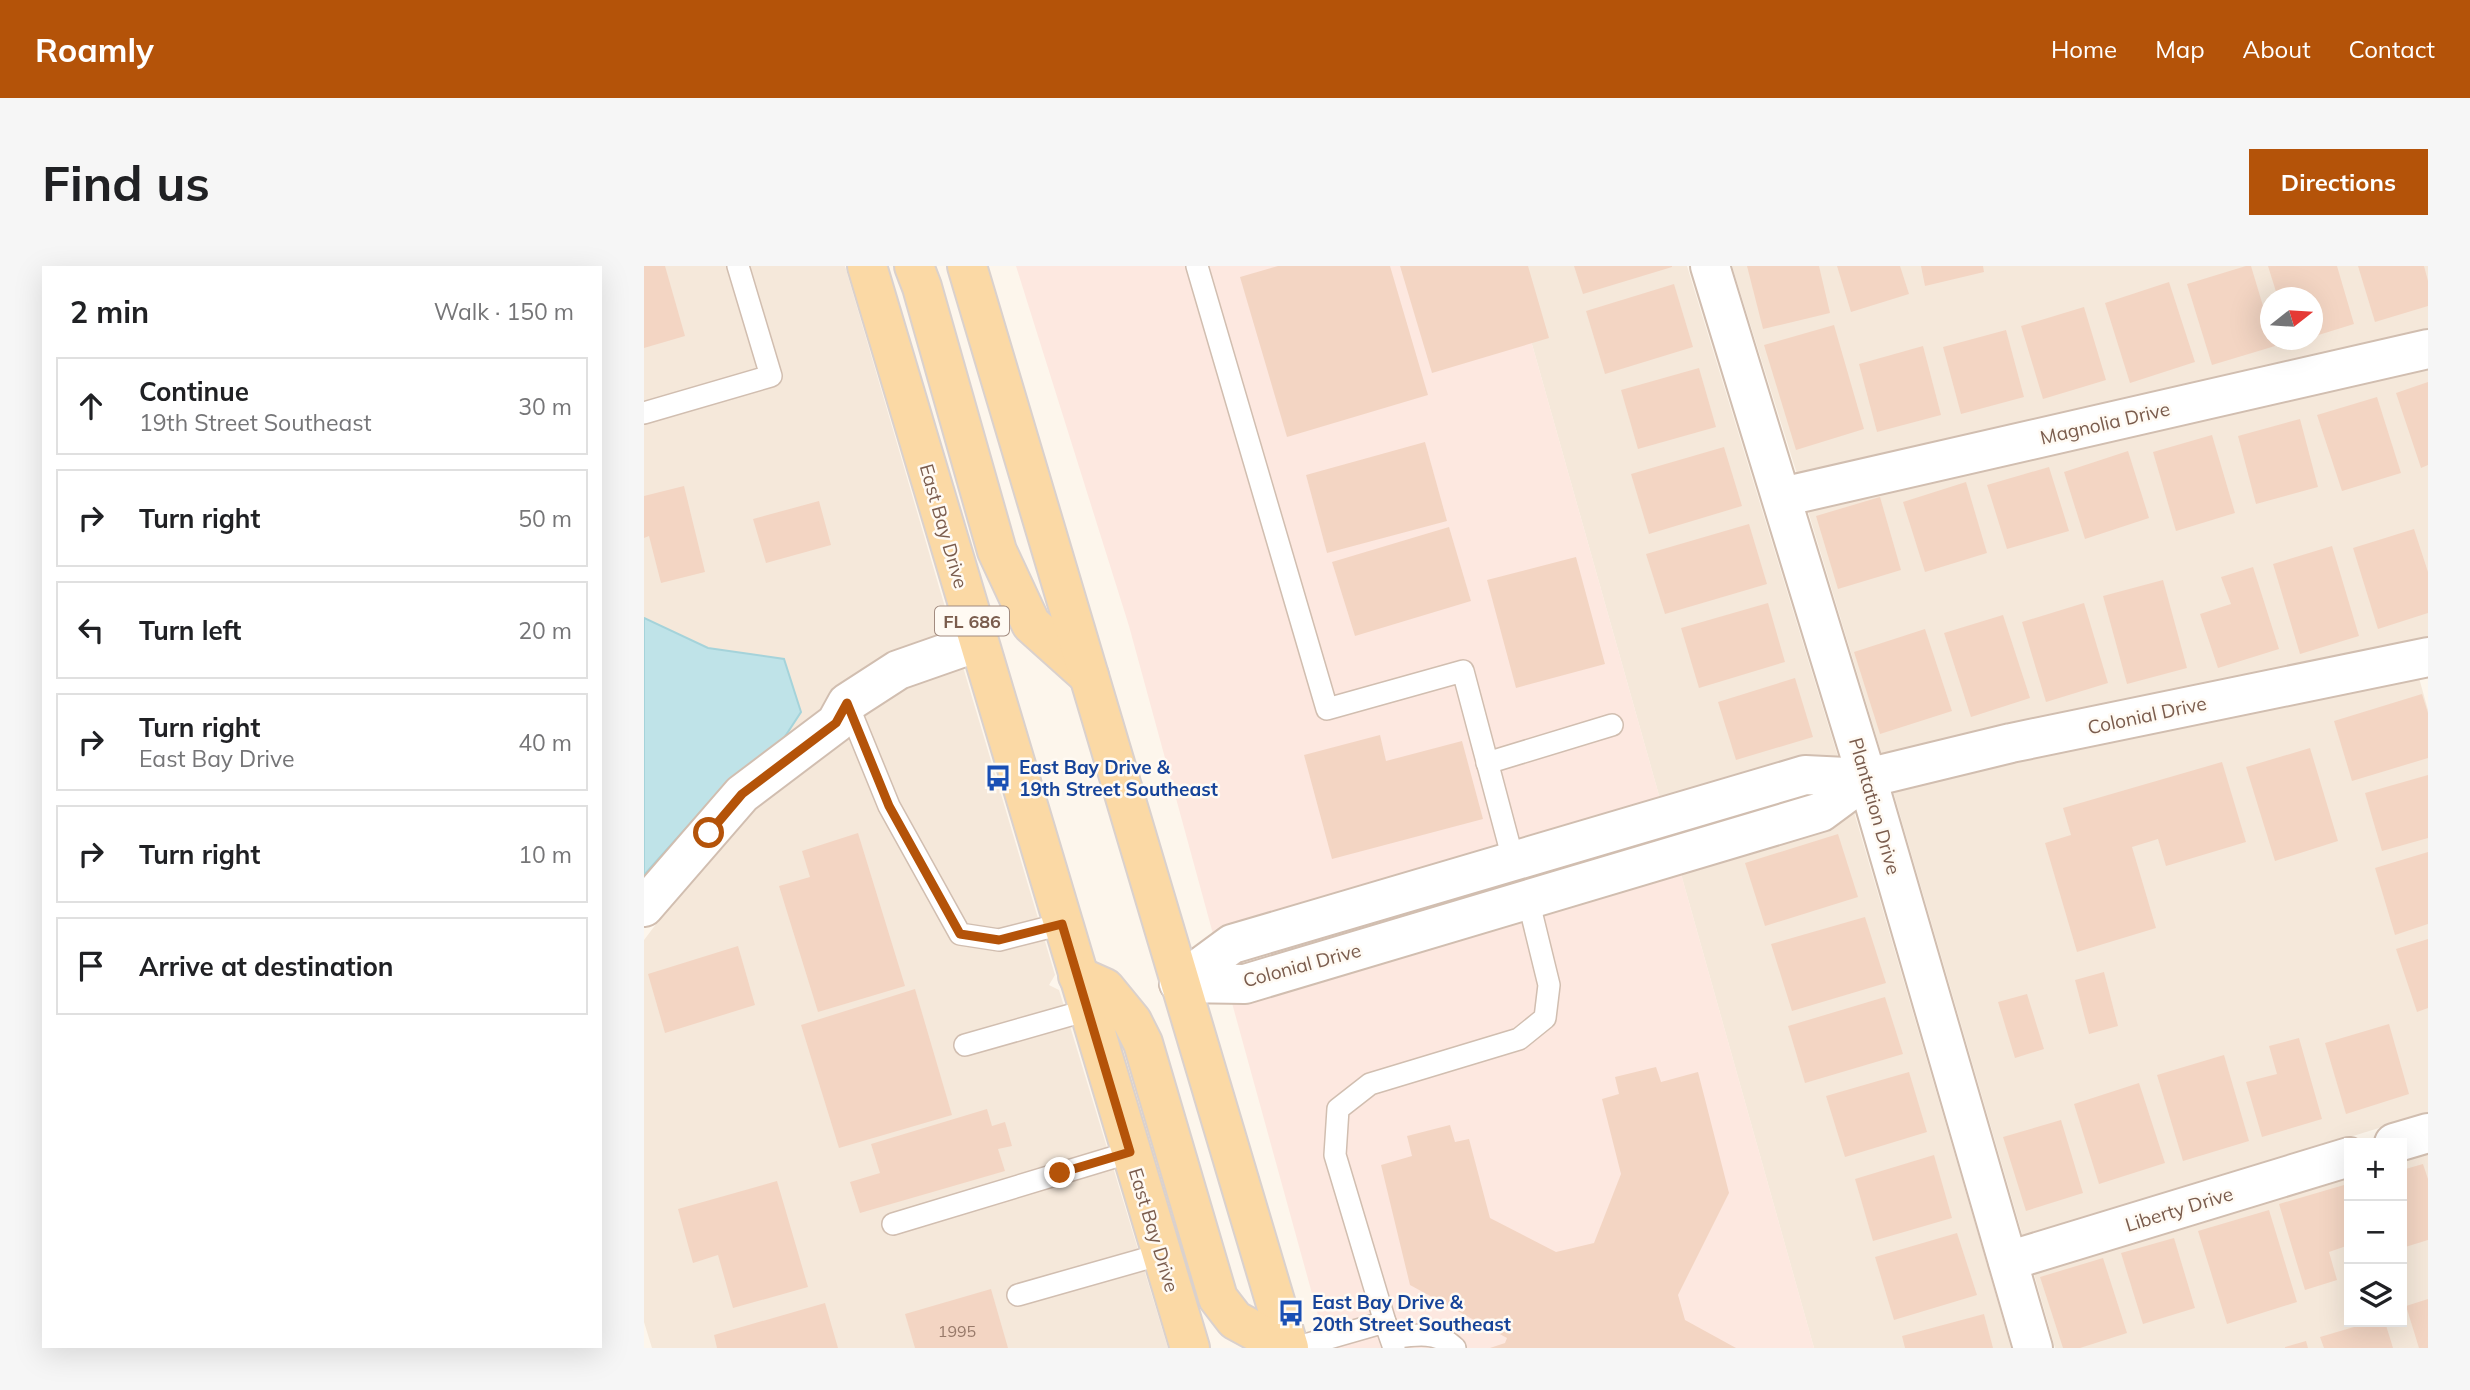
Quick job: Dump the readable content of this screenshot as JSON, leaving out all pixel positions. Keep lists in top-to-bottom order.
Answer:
{
  "streets": {
    "main road": ["East Bay Drive", "FL 686"],
    "street": [
      "Magnolia Drive",
      "Colonial Drive",
      "Plantation Drive",
      "Liberty Drive"
    ]
  },
  "crossings": [
    ["Magnolia Drive", "Plantation Drive"],
    ["Colonial Drive", "Plantation Drive"],
    ["Plantation Drive", "Liberty Drive"]
  ],
  "places": {
    "bus stop": ["East Bay Drive & 19th Street Southeast", "East Bay Drive & 20th Street Southeast"]
  },
  "house_numbers": ["1995"],
  "north": "right",
  "page": {
    "header": "Roamly",
    "nav": [
      "Home",
      "Map",
      "About",
      "Contact"
    ],
    "buttons": "Directions",
    "title": "Find us",
    "heading": ["2 min", "Walk · 150 m"],
    "list": [
      ["Continue", "19th Street Southeast", "30 m"],
      ["Turn right", "50 m"],
      ["Turn left", "20 m"],
      ["Turn right", "East Bay Drive", "40 m"],
      ["Turn right", "10 m"],
      "Arrive at destination"
    ],
    "map_buttons": ["+", "−"]
  }
}
